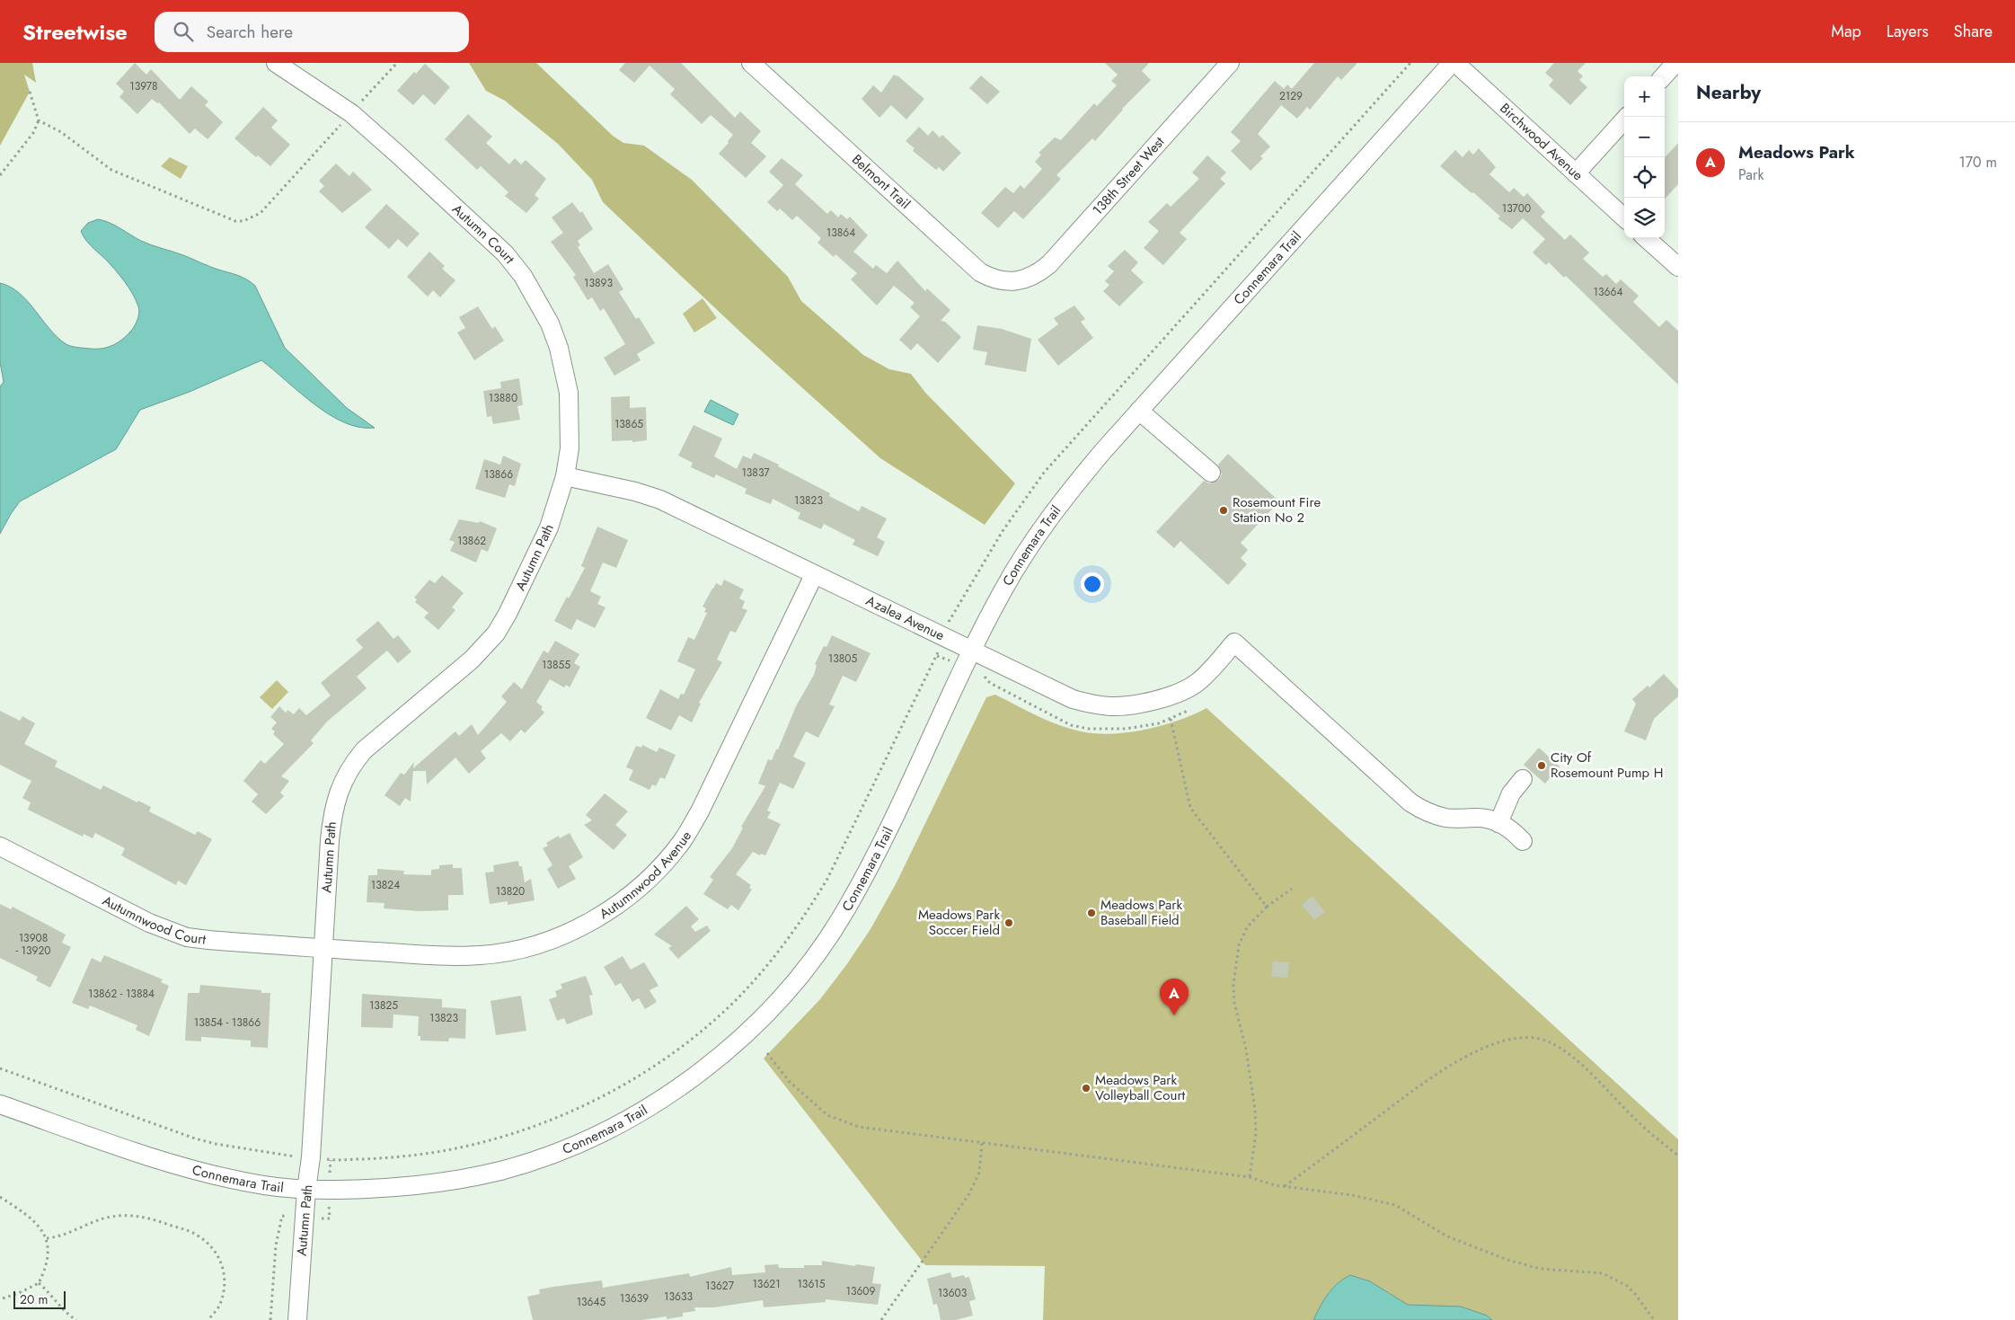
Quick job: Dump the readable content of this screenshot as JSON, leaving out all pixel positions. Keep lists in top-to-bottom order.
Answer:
{
  "streets": {
    "street": [
      "Birchwood Avenue",
      "138th Street West",
      "Belmont Trail",
      "Autumn Court",
      "Connemara Trail",
      "Autumn Path",
      "Azalea Avenue",
      "Autumnwood Avenue",
      "Autumnwood Court"
    ]
  },
  "crossings": [
    ["Birchwood Avenue", "Connemara Trail"],
    ["138th Street West", "Belmont Trail"],
    ["Autumn Court", "Autumn Path"],
    ["Autumn Court", "Azalea Avenue"],
    ["Connemara Trail", "Autumn Path"],
    ["Connemara Trail", "Azalea Avenue"],
    ["Autumn Path", "Azalea Avenue"],
    ["Autumn Path", "Autumnwood Avenue"],
    ["Autumn Path", "Autumnwood Court"],
    ["Azalea Avenue", "Autumnwood Avenue"],
    ["Autumnwood Avenue", "Autumnwood Court"]
  ],
  "places": [
    "Rosemount Fire Station No 2",
    "City Of Rosemount Pump H",
    "Meadows Park Baseball Field",
    "Meadows Park Soccer Field",
    "Meadows Park Volleyball Court"
  ],
  "house_numbers": [
    "13978",
    "2129",
    "13700",
    "13864",
    "13893",
    "13664",
    "13880",
    "13865",
    "13837",
    "13866",
    "13823",
    "13862",
    "13805",
    "13855",
    "13824",
    "13820",
    "13908 - 13920",
    "13862 - 13884",
    "13825",
    "13823",
    "13854 - 13866",
    "13621",
    "13615",
    "13627",
    "13609",
    "13603",
    "13633",
    "13639",
    "13645"
  ],
  "scale_bar": "20 m",
  "page": {
    "header": "Streetwise",
    "search": "Search here",
    "nav": ["Map", "Layers", "Share"],
    "heading": "Nearby",
    "map_buttons": ["+", "−"],
    "list": [
      {
        "mark": "A",
        "name": "Meadows Park",
        "note": "Park",
        "value": "170 m"
      }
    ],
    "pins": "A",
    "scale": "20 m"
  }
}
